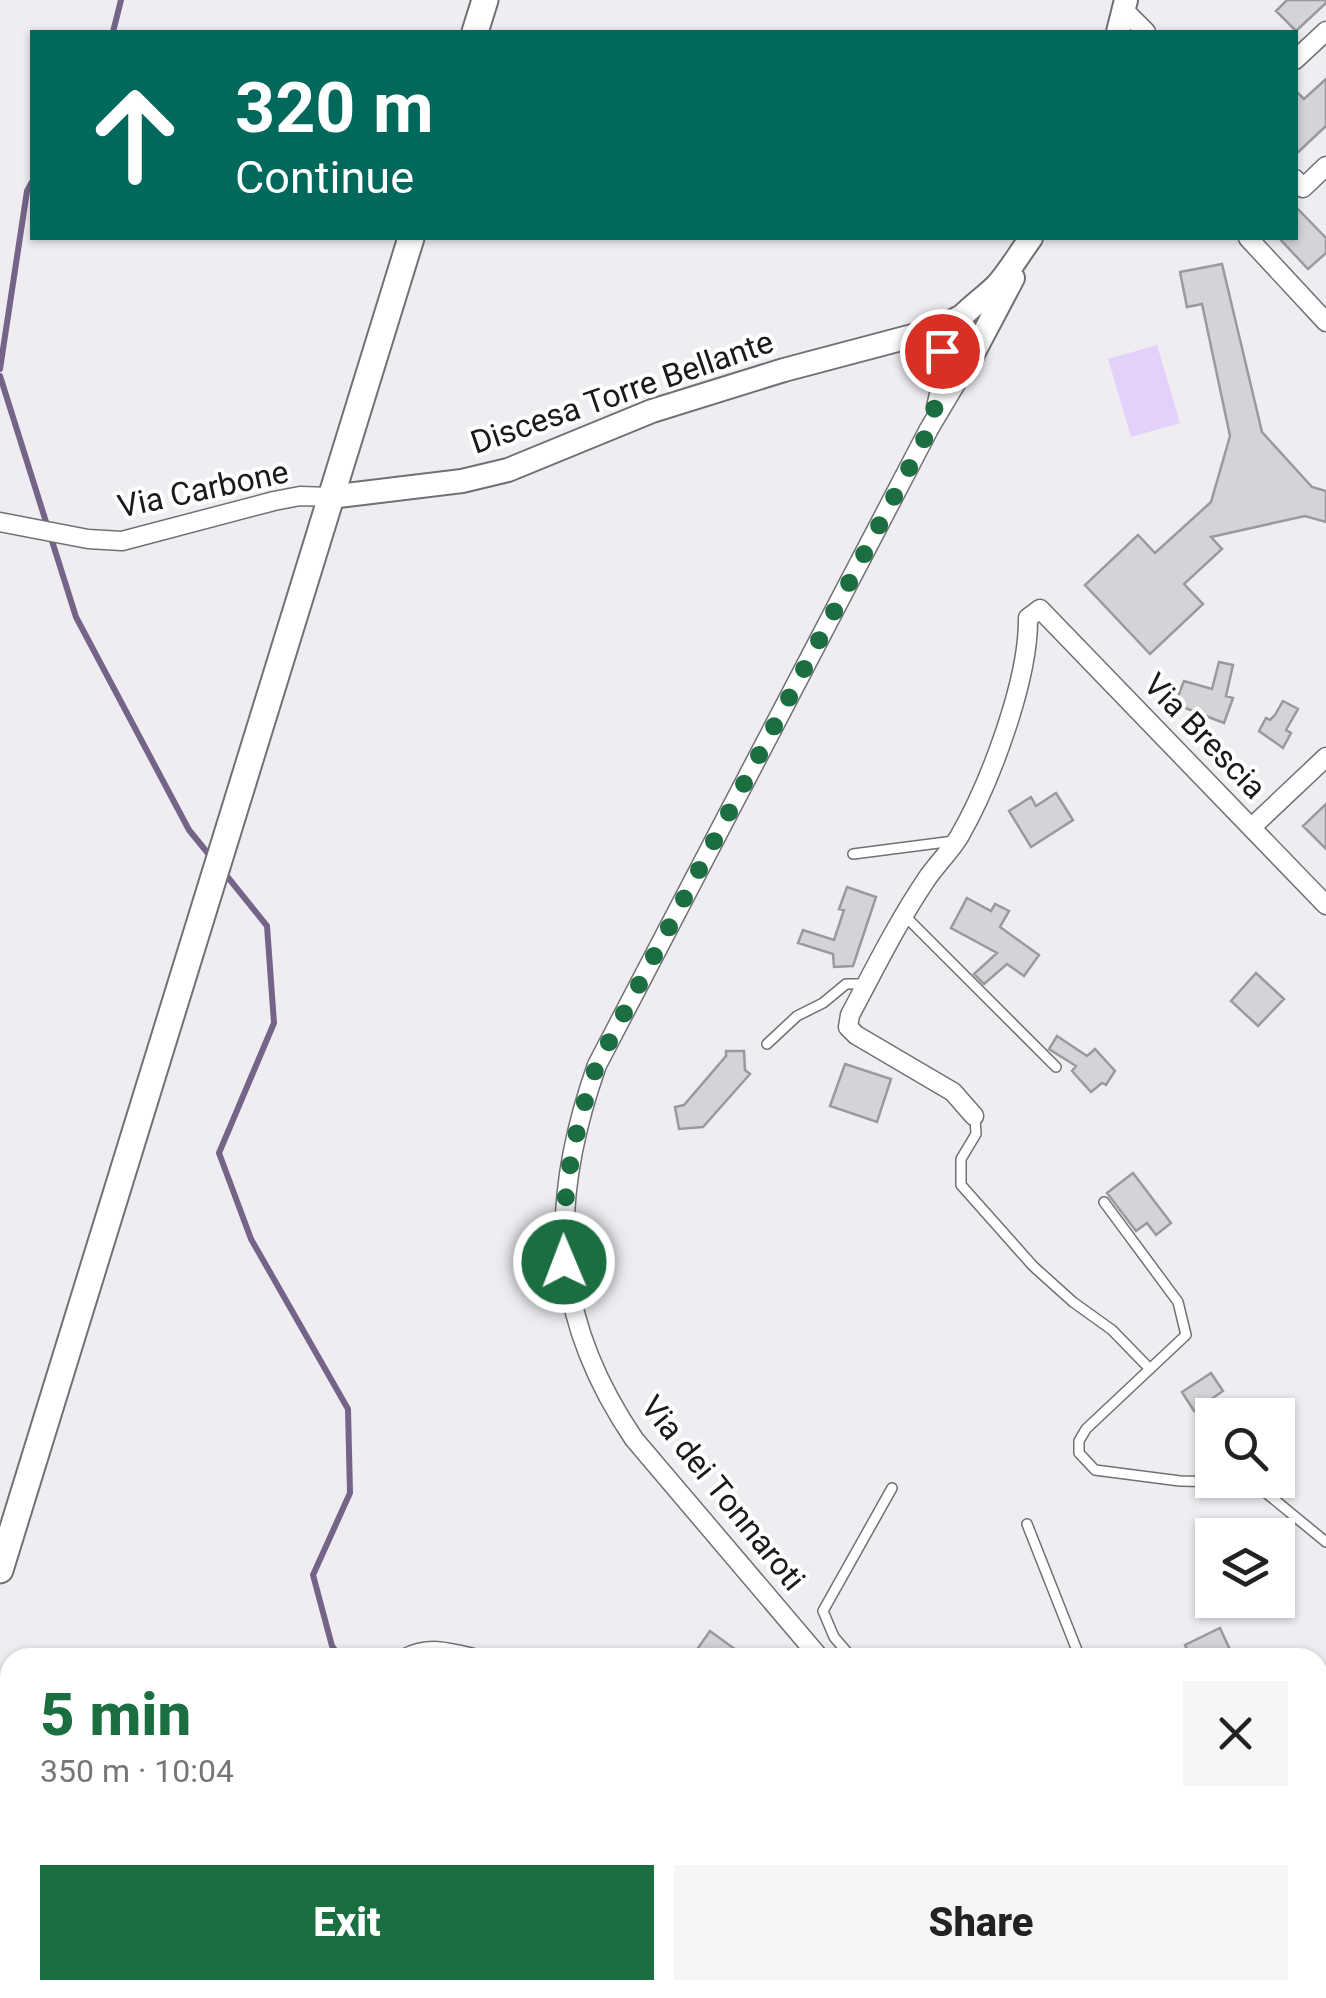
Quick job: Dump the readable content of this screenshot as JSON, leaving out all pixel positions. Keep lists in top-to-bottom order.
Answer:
{
  "streets": {
    "street": [
      "Discesa Torre Bellante",
      "Via Carbone",
      "Via Brescia",
      "Via dei Tonnaroti"
    ]
  },
  "crossings": [
    ["Discesa Torre Bellante", "Via Carbone"]
  ],
  "page": {
    "turn": ["320 m", "Continue"],
    "heading": ["5 min", "350 m · 10:04"],
    "buttons": ["Exit", "Share"]
  }
}
